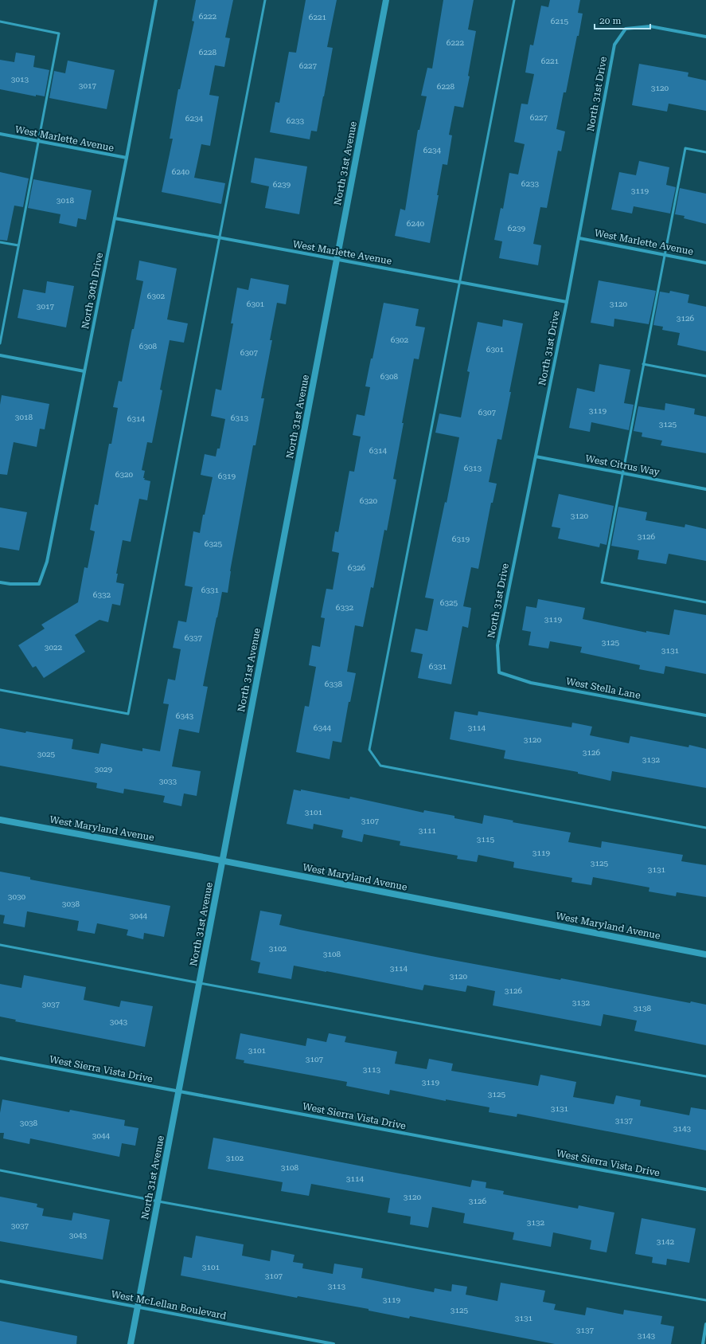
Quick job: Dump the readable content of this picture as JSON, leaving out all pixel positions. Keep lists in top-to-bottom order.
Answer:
{
  "streets": {
    "street": [
      "North 31st Drive",
      "West Marlette Avenue",
      "North 31st Avenue",
      "North 30th Drive",
      "West Citrus Way",
      "West Stella Lane",
      "West Maryland Avenue",
      "West Sierra Vista Drive",
      "West McLellan Boulevard"
    ]
  },
  "crossings": [
    ["North 31st Drive", "West Marlette Avenue"],
    ["North 31st Drive", "West Citrus Way"],
    ["North 31st Drive", "West Stella Lane"],
    ["West Marlette Avenue", "North 31st Avenue"],
    ["West Marlette Avenue", "North 30th Drive"],
    ["North 31st Avenue", "West Maryland Avenue"],
    ["North 31st Avenue", "West Sierra Vista Drive"],
    ["North 31st Avenue", "West McLellan Boulevard"]
  ],
  "house_numbers": [
    "6222",
    "6221",
    "6215",
    "6222",
    "6228",
    "6221",
    "6227",
    "3013",
    "3017",
    "6228",
    "3120",
    "6227",
    "6234",
    "6233",
    "6234",
    "6240",
    "6233",
    "6239",
    "3119",
    "3018",
    "6240",
    "6239",
    "6302",
    "6301",
    "3120",
    "3017",
    "3126",
    "6302",
    "6308",
    "6301",
    "6307",
    "6308",
    "3119",
    "6307",
    "3018",
    "6313",
    "6314",
    "3125",
    "6314",
    "6313",
    "6320",
    "6319",
    "6320",
    "3120",
    "3126",
    "6319",
    "6325",
    "6326",
    "6331",
    "6332",
    "6325",
    "6332",
    "3119",
    "6337",
    "3125",
    "3022",
    "3131",
    "6331",
    "6338",
    "6343",
    "6344",
    "3114",
    "3120",
    "3126",
    "3025",
    "3132",
    "3029",
    "3033",
    "3101",
    "3107",
    "3111",
    "3115",
    "3119",
    "3125",
    "3131",
    "3030",
    "3038",
    "3044",
    "3102",
    "3108",
    "3114",
    "3120",
    "3126",
    "3132",
    "3037",
    "3138",
    "3043",
    "3101",
    "3107",
    "3113",
    "3119",
    "3125",
    "3131",
    "3137",
    "3038",
    "3143",
    "3044",
    "3102",
    "3108",
    "3114",
    "3120",
    "3126",
    "3132",
    "3037",
    "3043",
    "3142",
    "3101",
    "3107",
    "3113",
    "3119",
    "3125",
    "3131",
    "3137",
    "3143"
  ],
  "scale_bar": "20 m"
}
